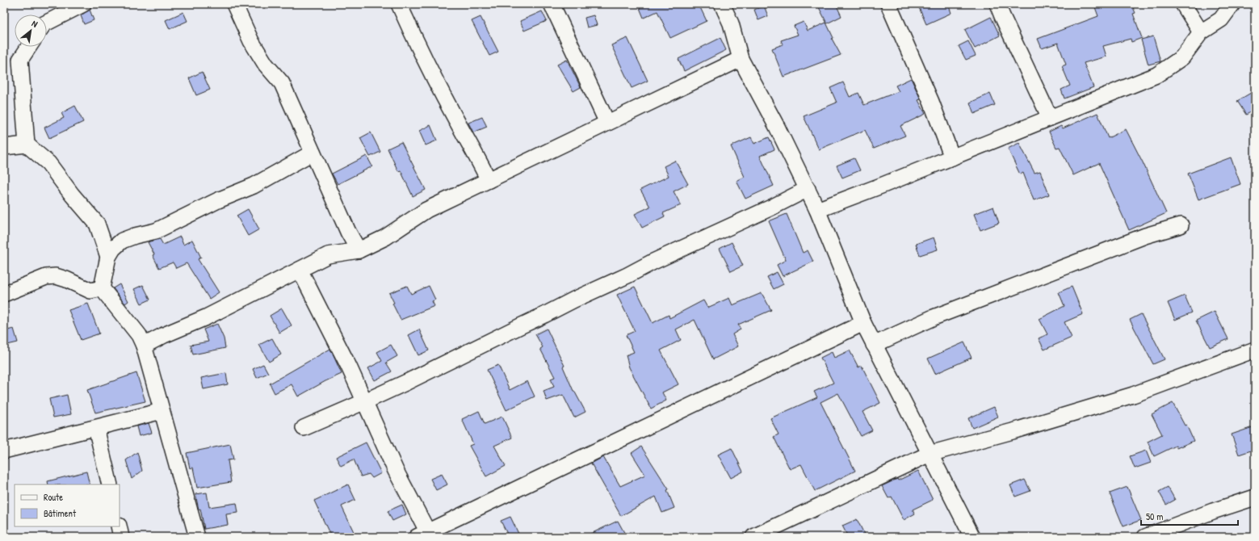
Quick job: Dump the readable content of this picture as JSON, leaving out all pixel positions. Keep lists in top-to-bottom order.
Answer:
{
  "legend": ["Route", "Bâtiment"],
  "scale_bar": "50 m",
  "north": "top right"
}
